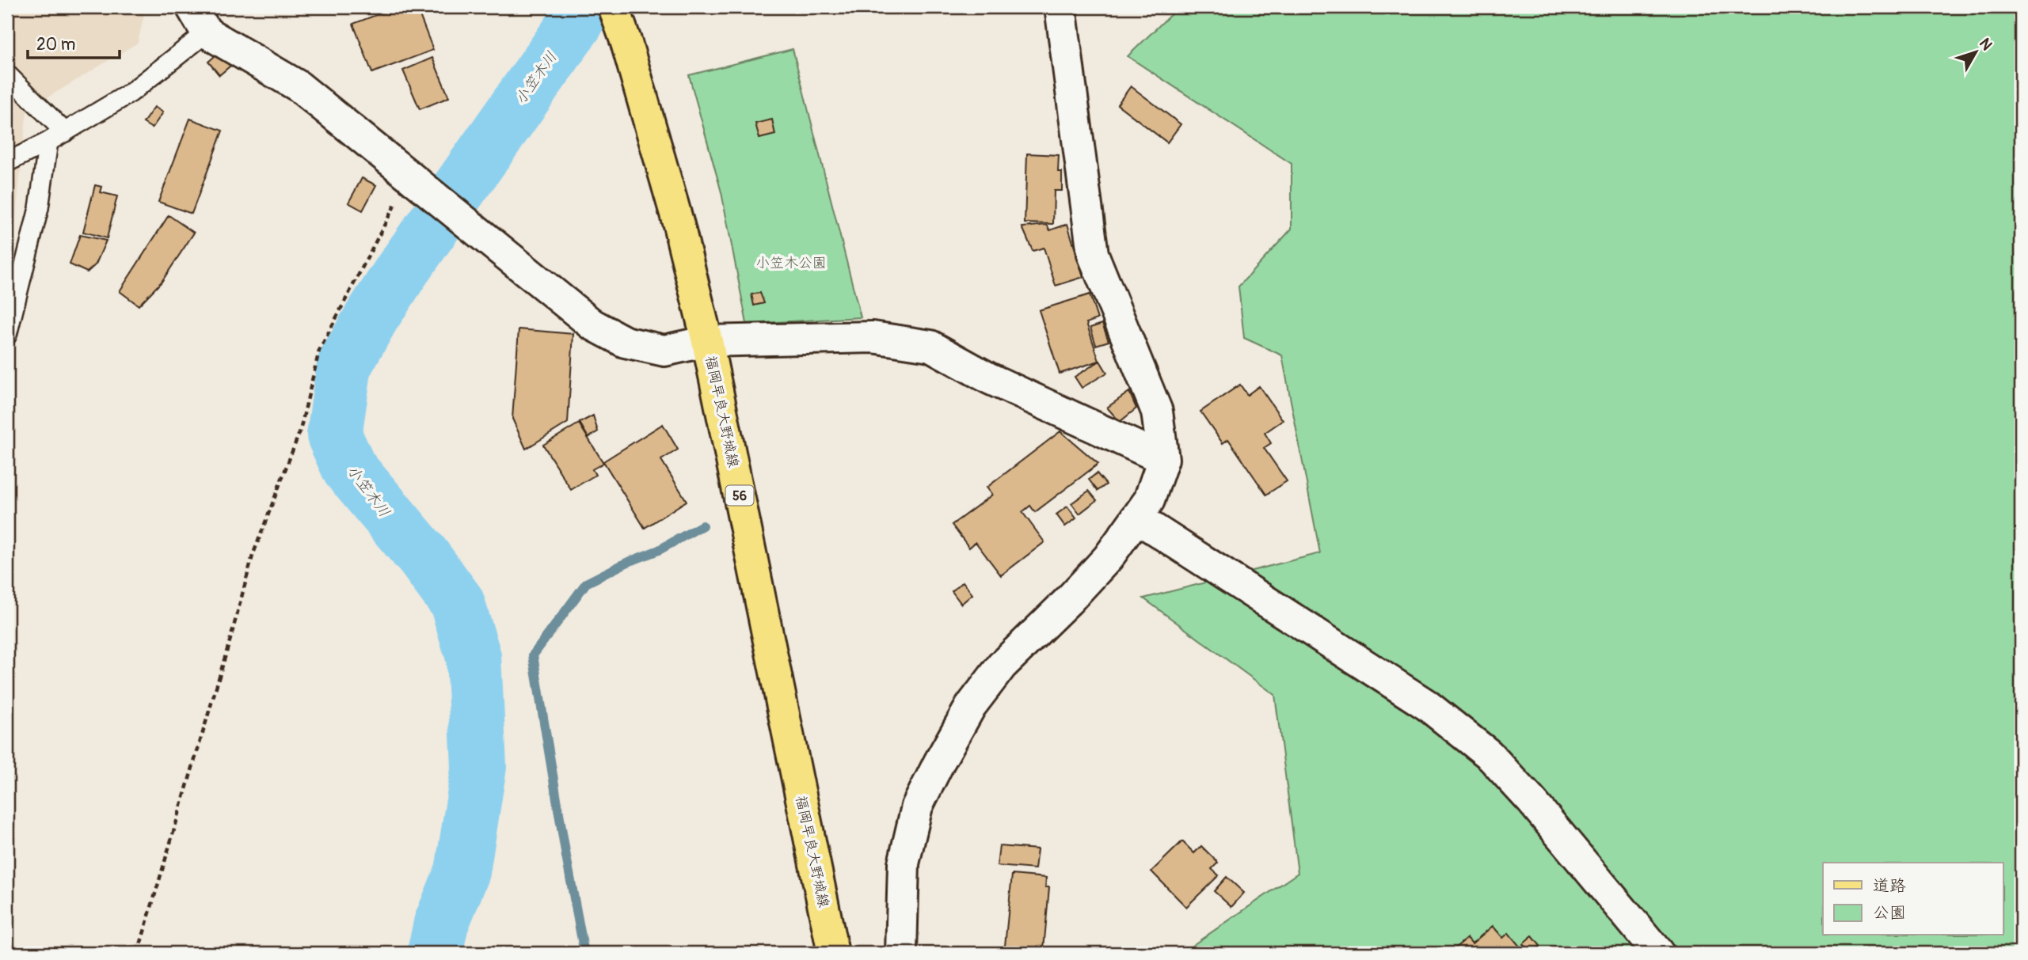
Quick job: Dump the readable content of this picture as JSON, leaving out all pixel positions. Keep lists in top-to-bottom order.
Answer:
{
  "streets": {
    "main road": ["福岡早良大野城線", "56"]
  },
  "water": ["小笠木川"],
  "parks": ["小笠木公園"],
  "legend": ["道路", "公園"],
  "scale_bar": "20 m",
  "north": "top right"
}
